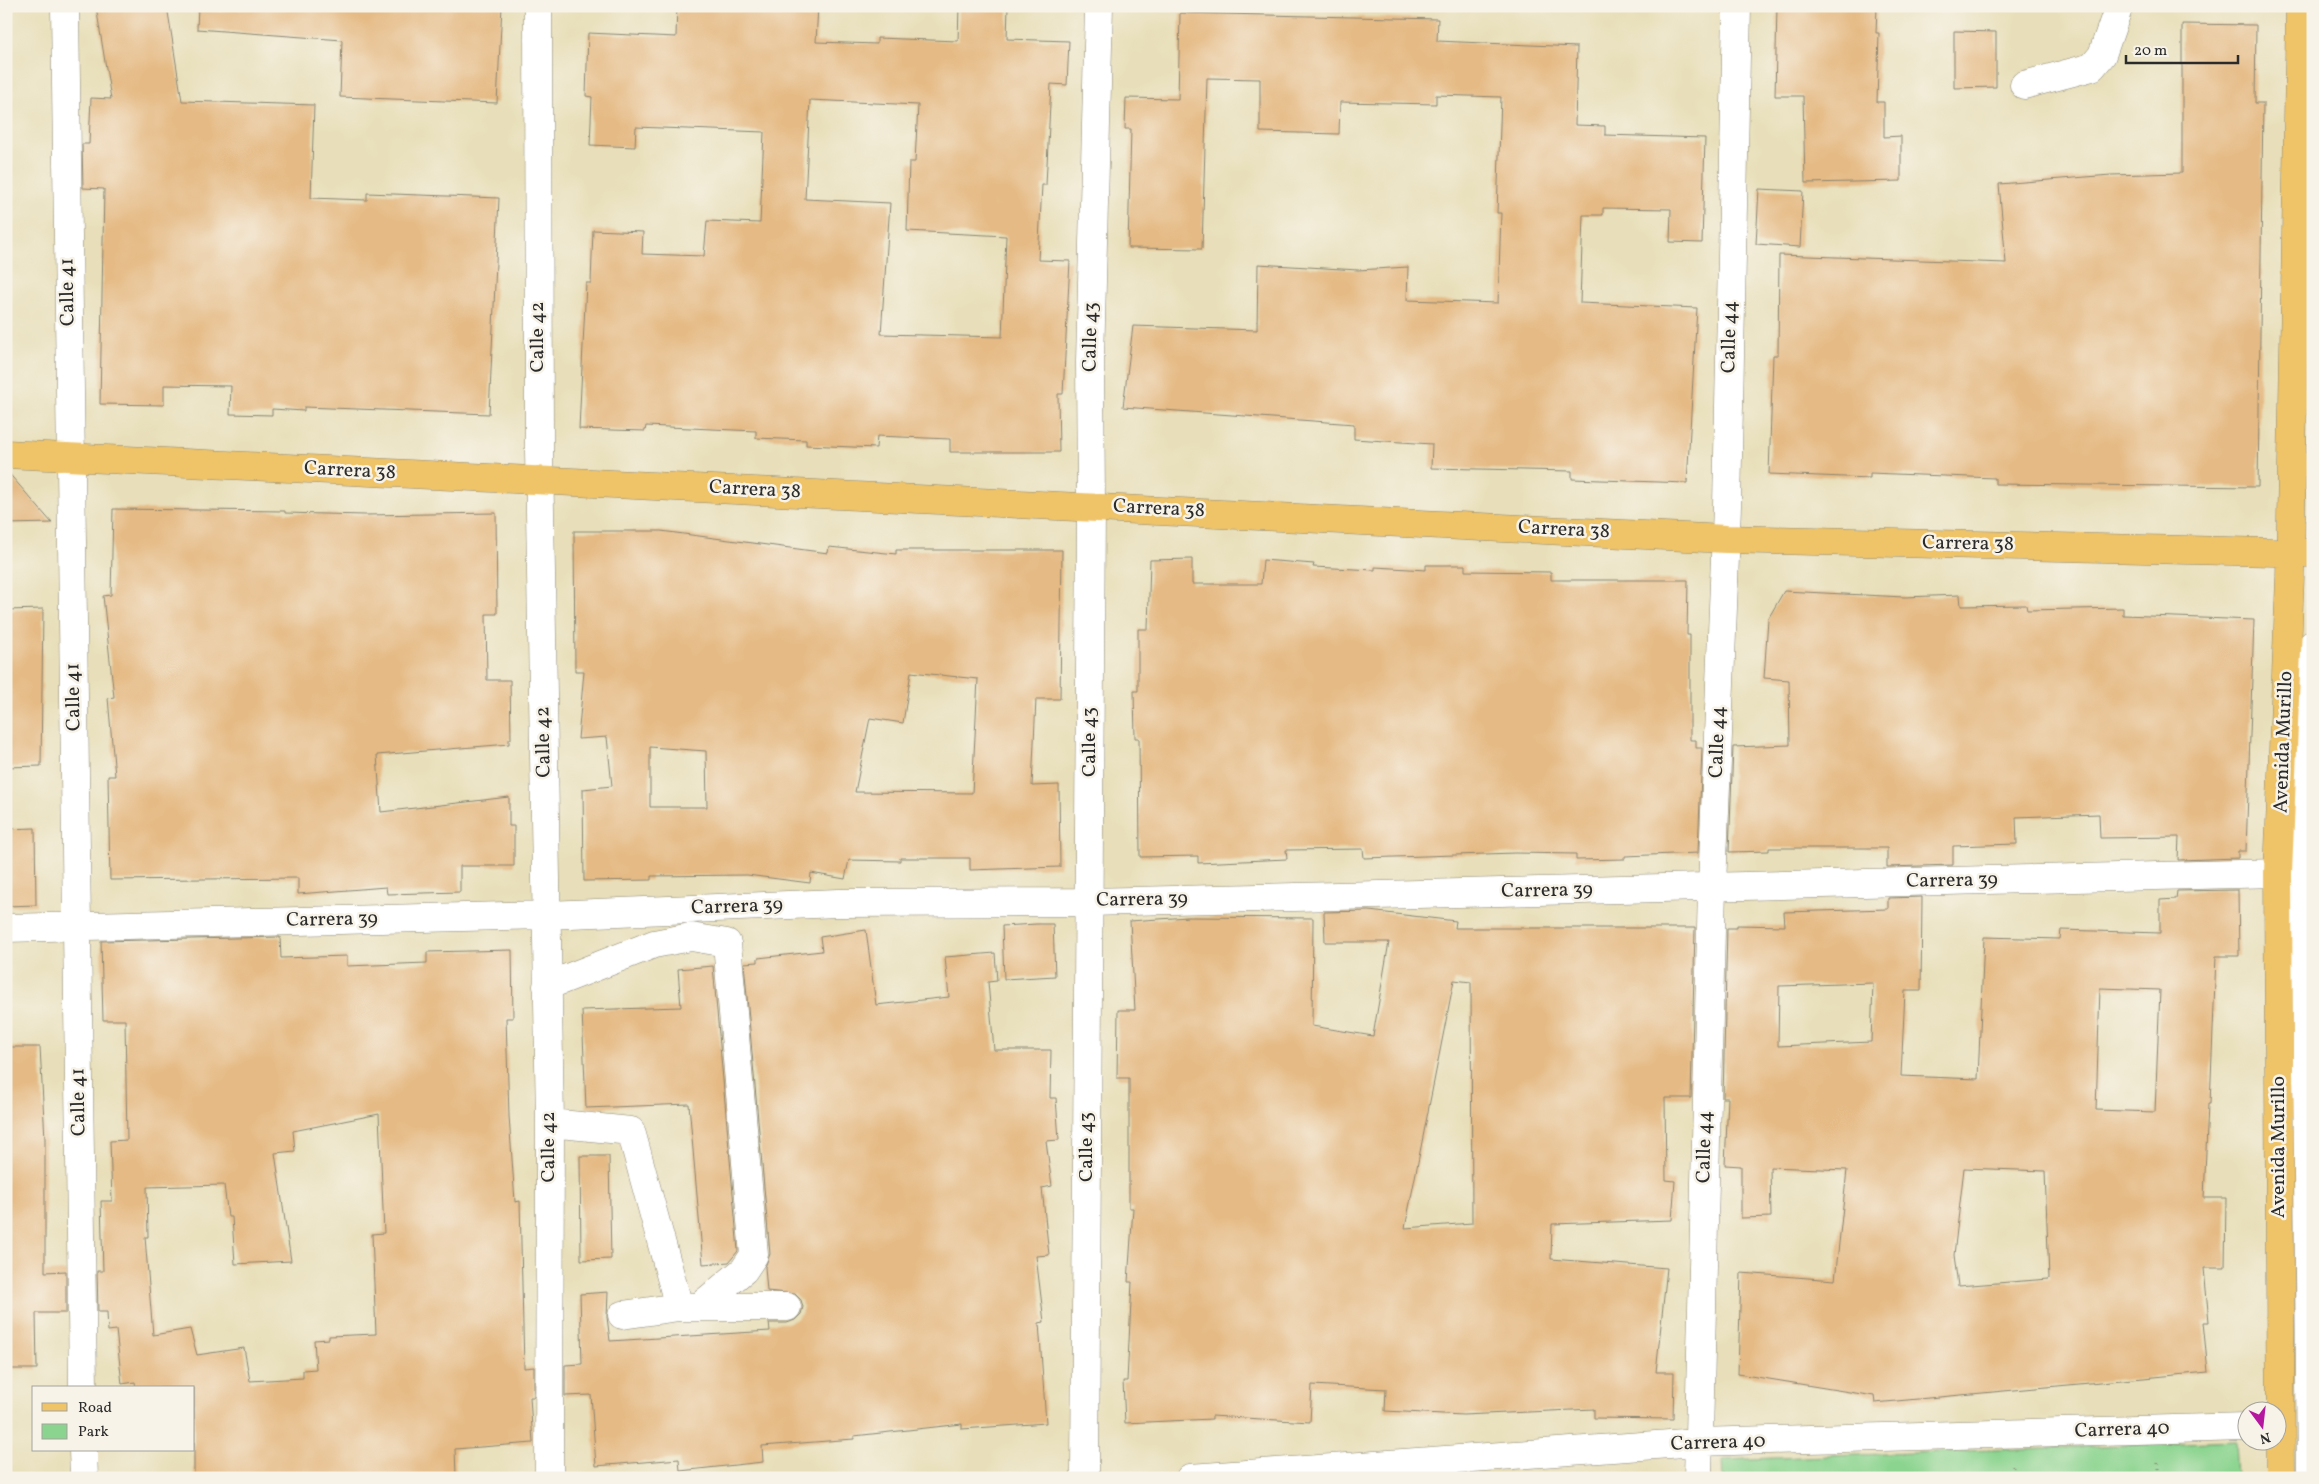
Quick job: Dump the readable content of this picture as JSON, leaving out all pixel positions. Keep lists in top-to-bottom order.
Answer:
{
  "streets": {
    "main road": ["Carrera 38", "Avenida Murillo"],
    "street": [
      "Calle 41",
      "Calle 42",
      "Calle 43",
      "Calle 44",
      "Carrera 39",
      "Carrera 40"
    ]
  },
  "crossings": [
    ["Calle 41", "Carrera 38"],
    ["Calle 41", "Carrera 39"],
    ["Calle 42", "Carrera 38"],
    ["Calle 42", "Carrera 39"],
    ["Calle 43", "Carrera 38"],
    ["Calle 43", "Carrera 39"],
    ["Calle 44", "Carrera 38"],
    ["Calle 44", "Carrera 39"],
    ["Calle 44", "Carrera 40"],
    ["Carrera 38", "Avenida Murillo"],
    ["Avenida Murillo", "Carrera 39"]
  ],
  "legend": ["Road", "Park"],
  "scale_bar": "20 m",
  "north": "bottom"
}
